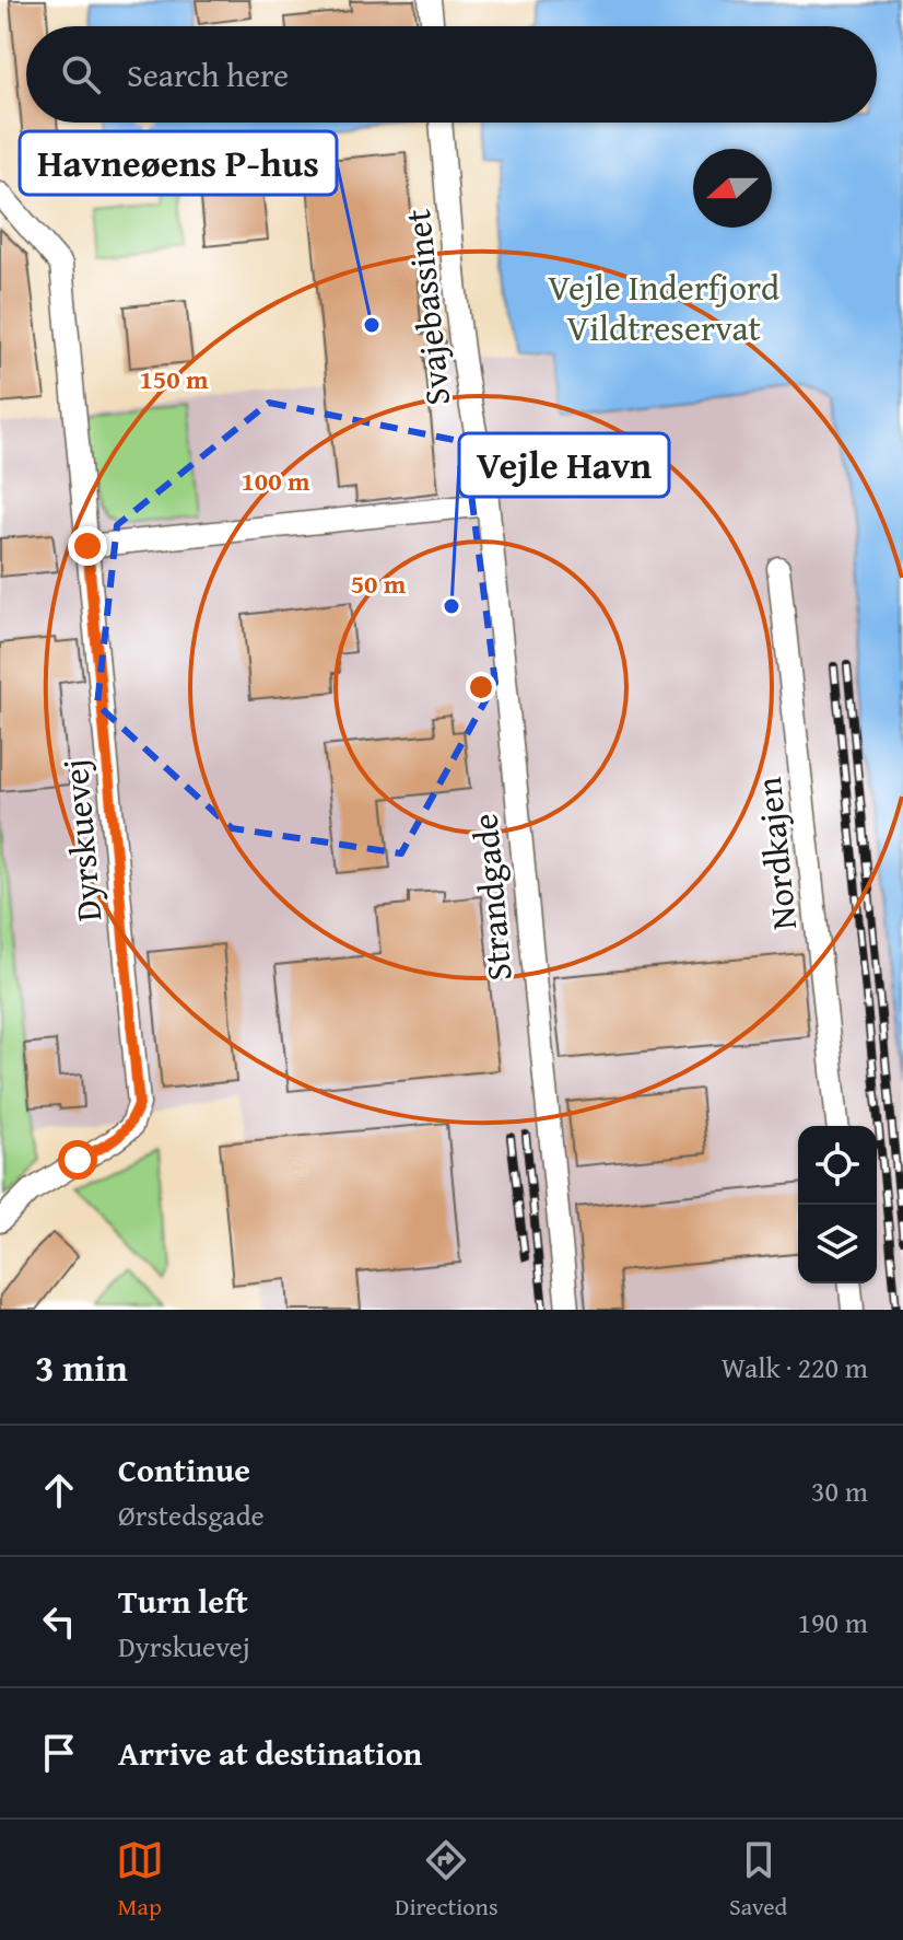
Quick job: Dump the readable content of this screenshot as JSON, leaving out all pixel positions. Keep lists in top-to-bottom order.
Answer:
{
  "streets": {
    "street": [
      "Svajebassinet",
      "Dyrskuevej",
      "Nordkajen",
      "Strandgade"
    ]
  },
  "crossings": [
    ["Svajebassinet", "Strandgade"]
  ],
  "parks": ["Vejle Inderfjord Vildtreservat"],
  "places": ["Havneøens P-hus", "Vejle Havn"],
  "north": "left",
  "page": {
    "search": "Search here",
    "heading": ["3 min", "Walk · 220 m"],
    "list": [
      ["Continue", "Ørstedsgade", "30 m"],
      ["Turn left", "Dyrskuevej", "190 m"],
      "Arrive at destination"
    ],
    "nav": ["Map", "Directions", "Saved"]
  },
  "rings": ["150 m", "100 m", "50 m"]
}
